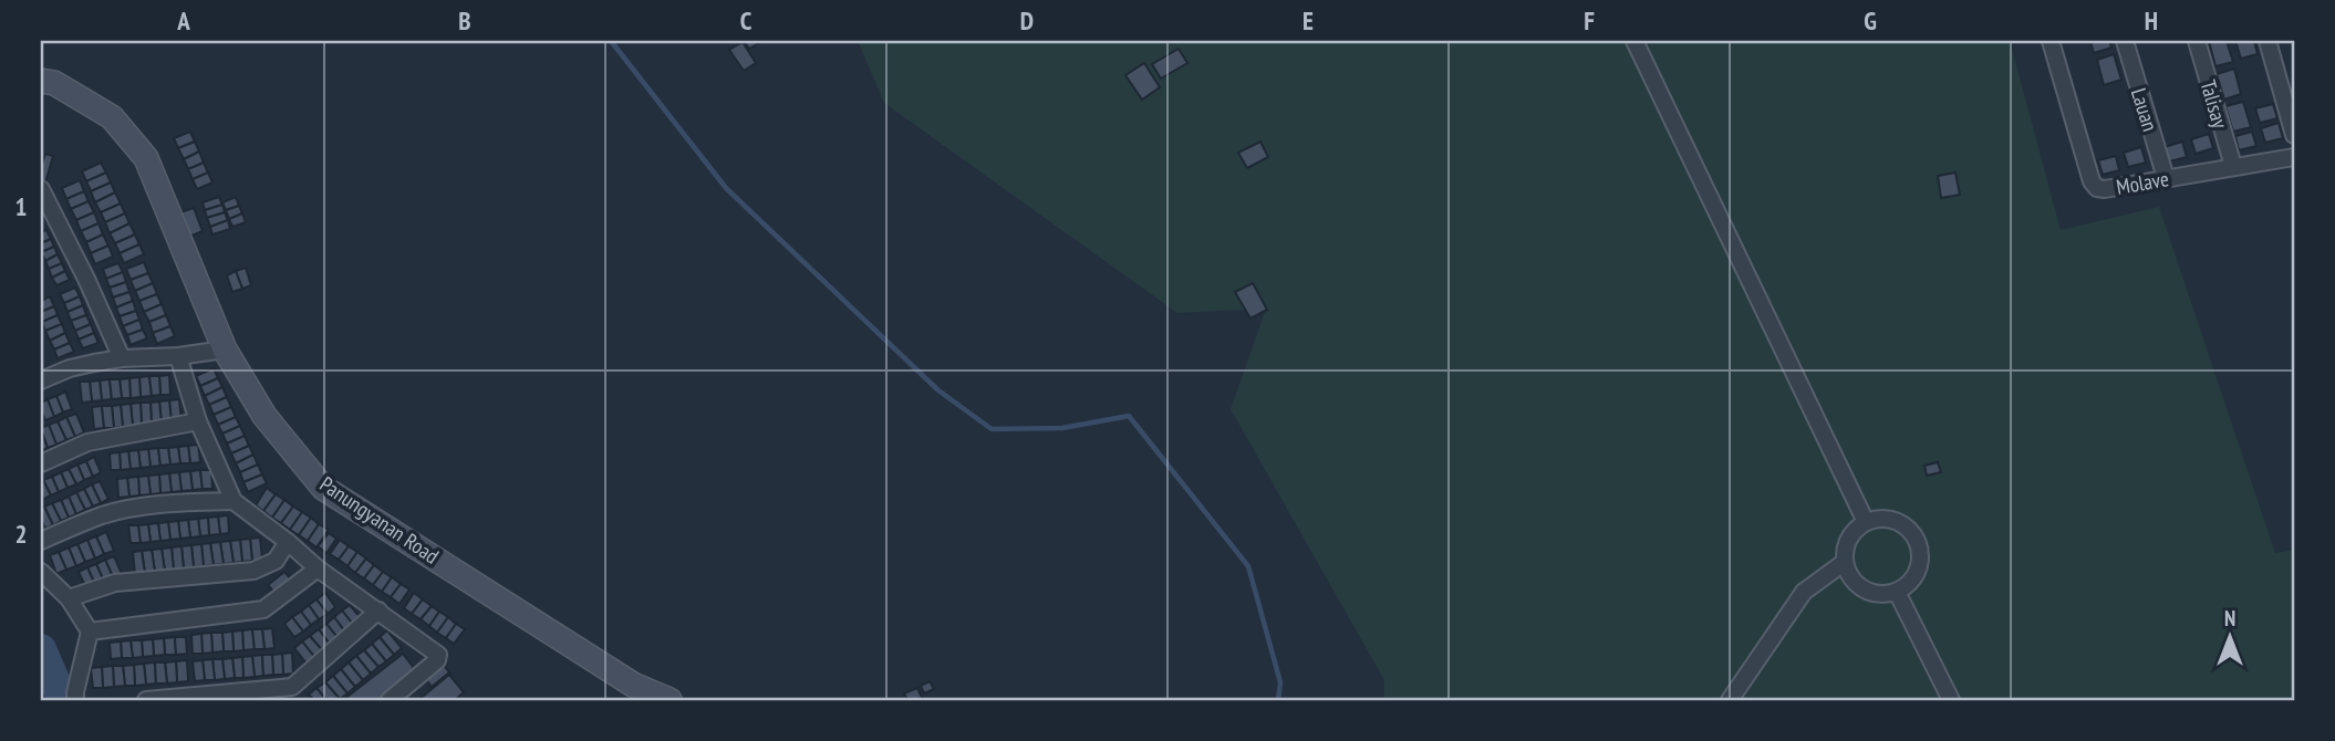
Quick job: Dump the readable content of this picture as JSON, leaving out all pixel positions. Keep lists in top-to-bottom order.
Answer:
{
  "streets": {
    "street": [
      "Talisay",
      "Lauan",
      "Molave",
      "Panungyanan Road"
    ]
  },
  "crossings": [
    ["Talisay", "Molave"],
    ["Lauan", "Molave"]
  ],
  "north": "top",
  "grid": {
    "columns": [
      "A",
      "B",
      "C",
      "D",
      "E",
      "F",
      "G",
      "H"
    ],
    "rows": ["1", "2"]
  }
}
